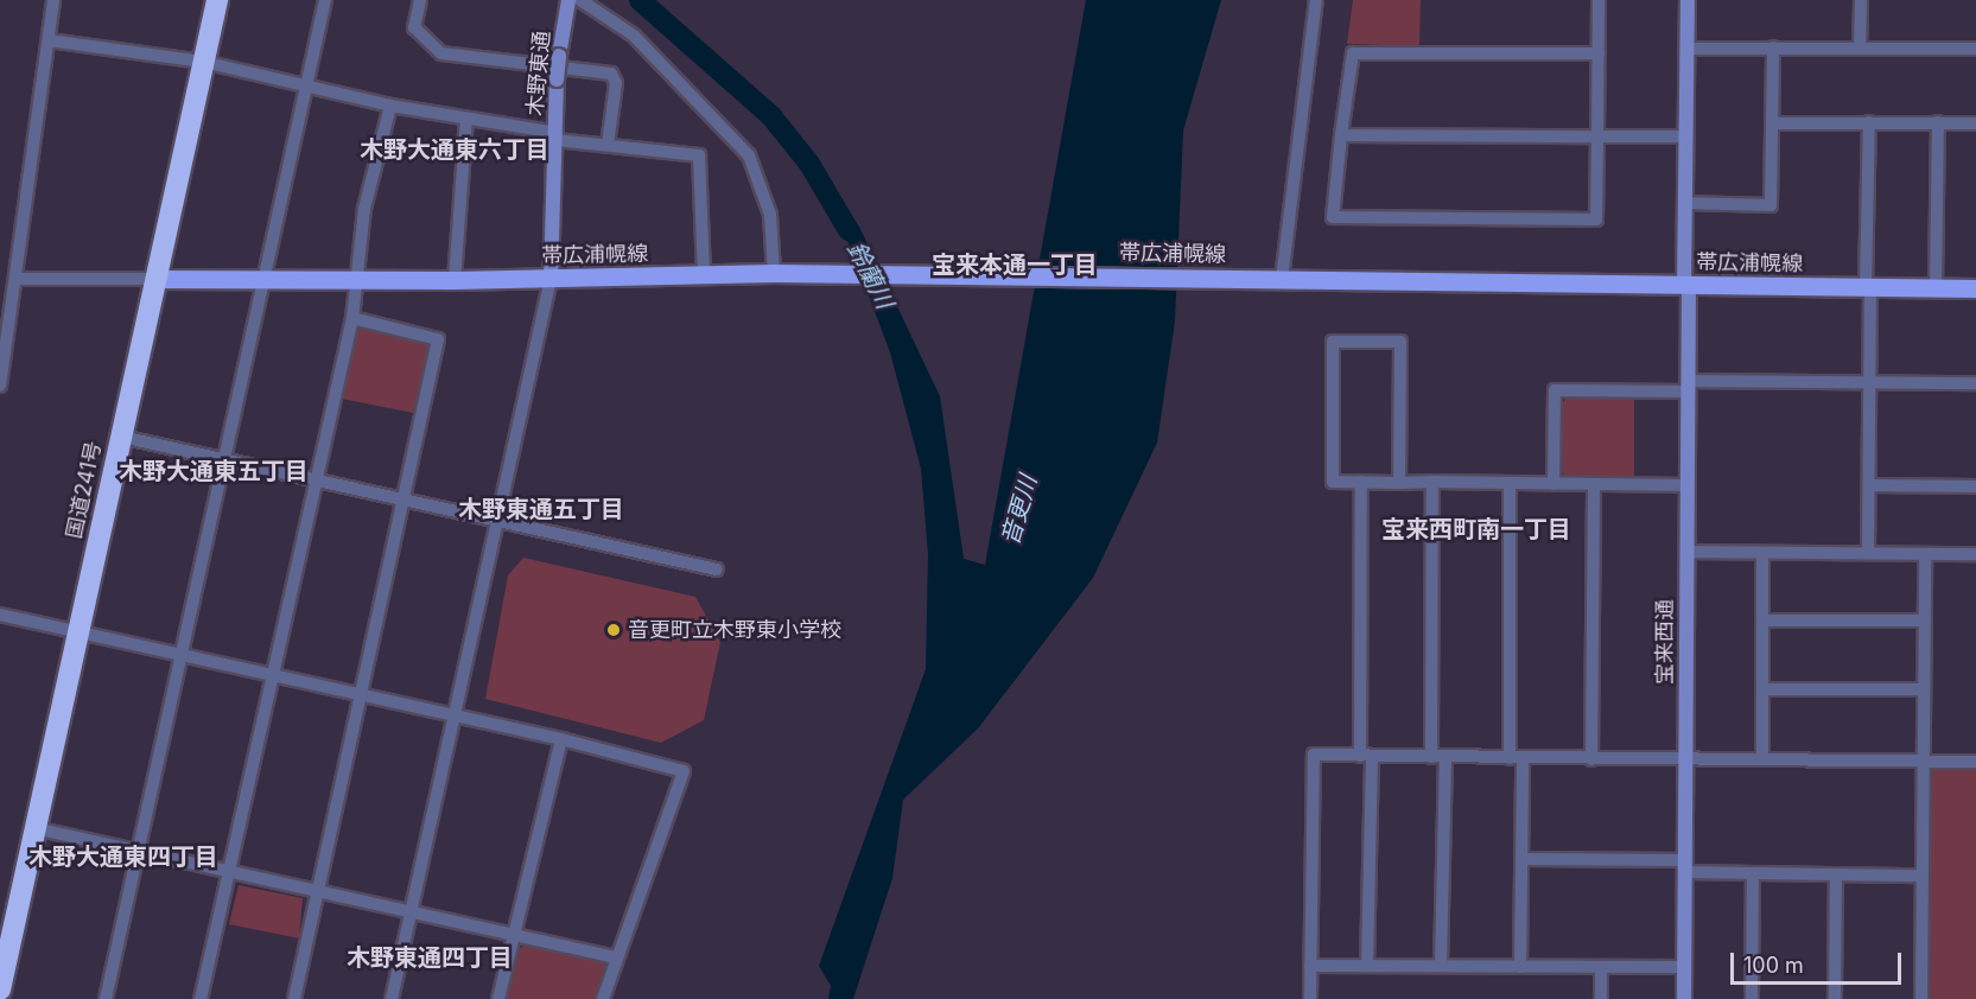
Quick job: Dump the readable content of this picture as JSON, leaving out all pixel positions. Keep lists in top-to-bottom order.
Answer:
{
  "streets": {
    "highway": ["国道241号"],
    "main road": ["帯広浦幌線"],
    "street": ["木野東通", "宝来西通"]
  },
  "crossings": [
    ["木野東通", "帯広浦幌線"],
    ["帯広浦幌線", "国道241号"],
    ["帯広浦幌線", "宝来西通"]
  ],
  "districts": [
    "木野大通東六丁目",
    "宝来本通一丁目",
    "木野大通東五丁目",
    "木野東通五丁目",
    "宝来西町南一丁目",
    "木野大通東四丁目",
    "木野東通四丁目"
  ],
  "water": ["鈴蘭川", "音更川"],
  "places": ["音更町立木野東小学校"],
  "scale_bar": "100 m"
}
